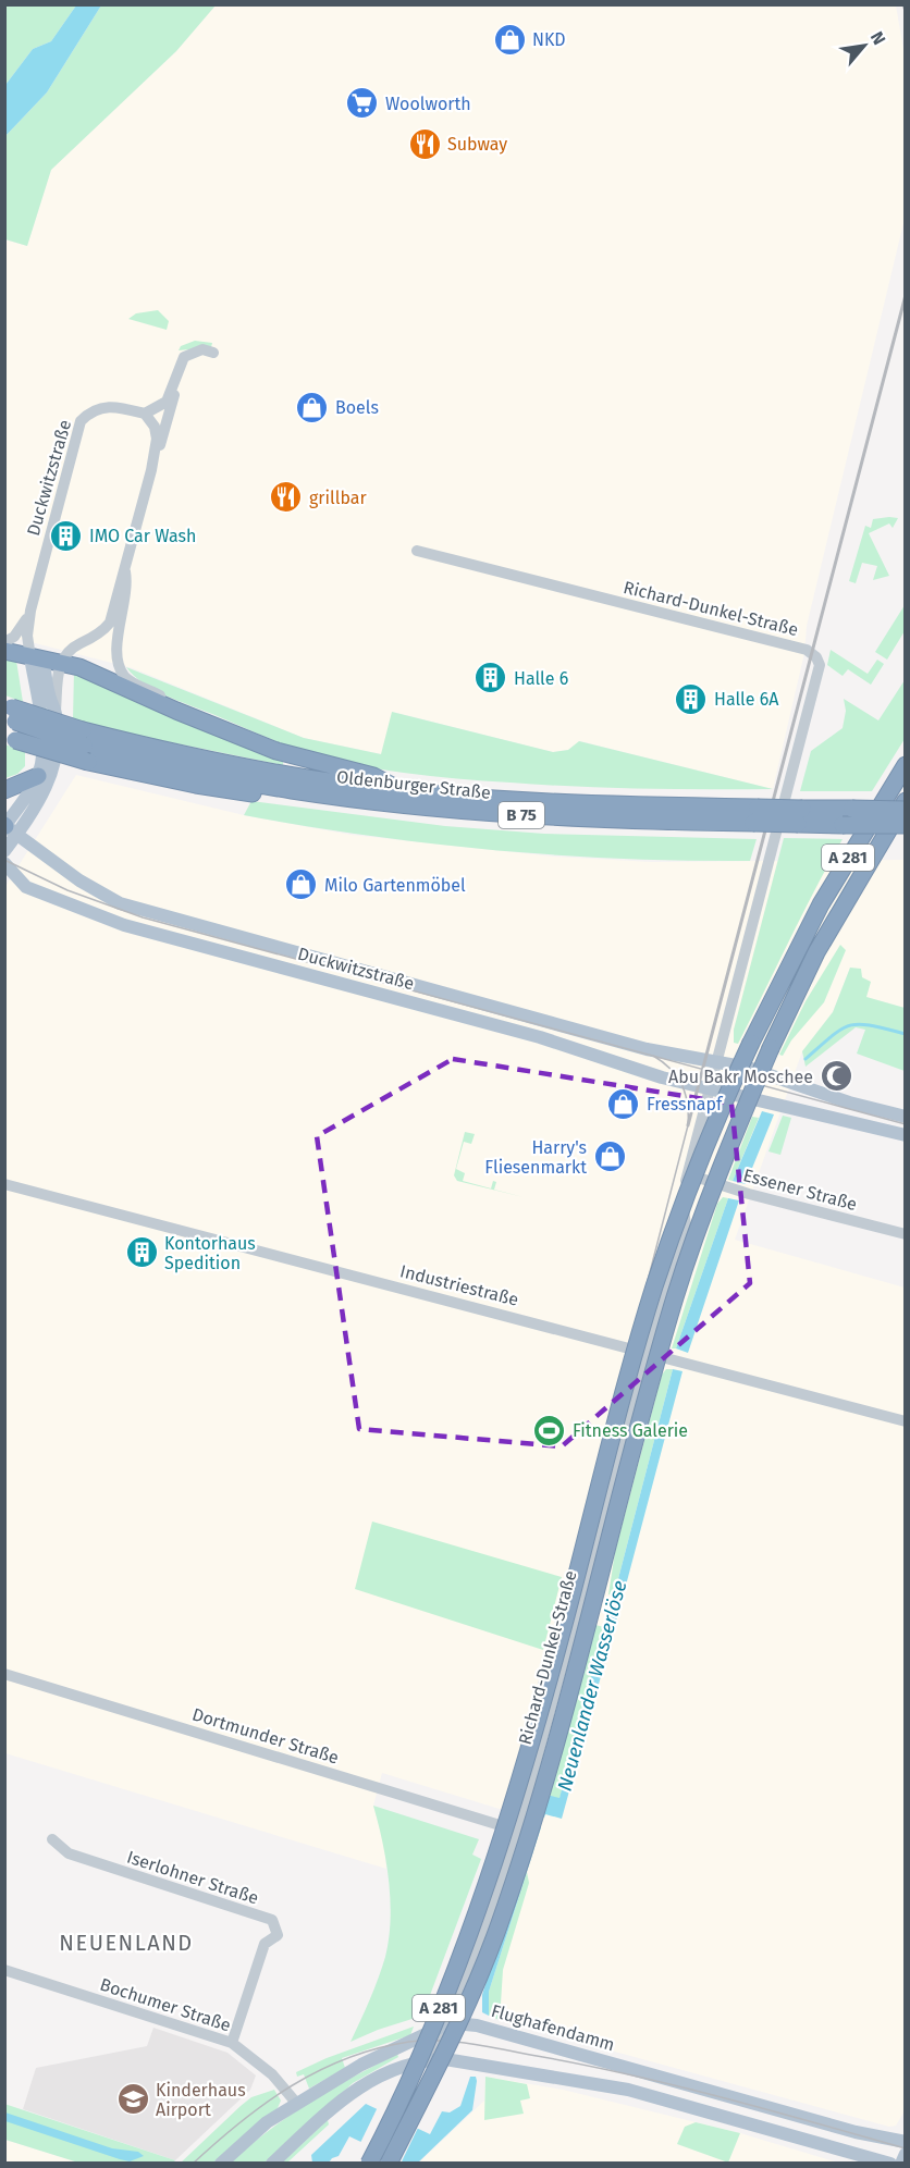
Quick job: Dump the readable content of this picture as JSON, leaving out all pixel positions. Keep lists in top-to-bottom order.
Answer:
{
  "streets": {
    "highway": ["Oldenburger Straße", "B 75", "A 281"],
    "main road": ["Duckwitzstraße", "Flughafendamm"],
    "street": [
      "Richard-Dunkel-Straße",
      "Essener Straße",
      "Industriestraße",
      "Dortmunder Straße",
      "Iserlohner Straße",
      "Bochumer Straße"
    ]
  },
  "crossings": [
    ["Duckwitzstraße", "Richard-Dunkel-Straße"],
    ["Richard-Dunkel-Straße", "Essener Straße"],
    ["Richard-Dunkel-Straße", "Industriestraße"],
    ["Richard-Dunkel-Straße", "Dortmunder Straße"],
    ["Richard-Dunkel-Straße", "Flughafendamm"],
    ["Iserlohner Straße", "Bochumer Straße"],
    ["Bochumer Straße", "Flughafendamm"]
  ],
  "districts": ["NEUENLAND"],
  "water": ["Neuenlander Wasserlöse"],
  "places": {
    "shop": [
      "NKD",
      "Boels",
      "Milo Gartenmöbel",
      "Fressnapf",
      "Harry's Fliesenmarkt"
    ],
    "supermarket": ["Woolworth"],
    "restaurant": ["Subway", "grillbar"],
    "building": [
      "IMO Car Wash",
      "Halle 6",
      "Halle 6A",
      "Kontorhaus Spedition"
    ],
    "mosque": ["Abu Bakr Moschee"],
    "sports": ["Fitness Galerie"],
    "school or university": ["Kinderhaus Airport"]
  },
  "north": "top right"
}
